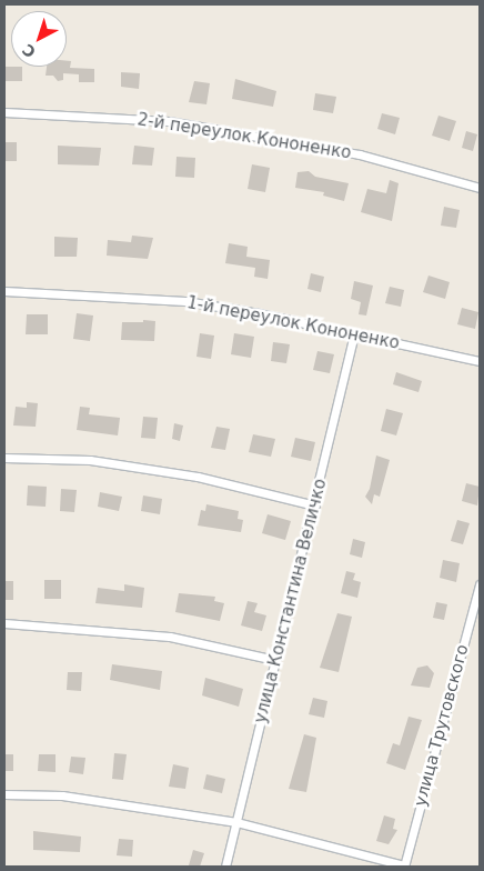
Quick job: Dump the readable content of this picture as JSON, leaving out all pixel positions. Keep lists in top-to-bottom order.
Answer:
{
  "streets": {
    "street": [
      "2-й переулок Кононенко",
      "1-й переулок Кононенко",
      "улица Константина Величко",
      "улица Трутовского"
    ]
  },
  "crossings": [
    ["1-й переулок Кононенко", "улица Константина Величко"]
  ],
  "north": "bottom left"
}
